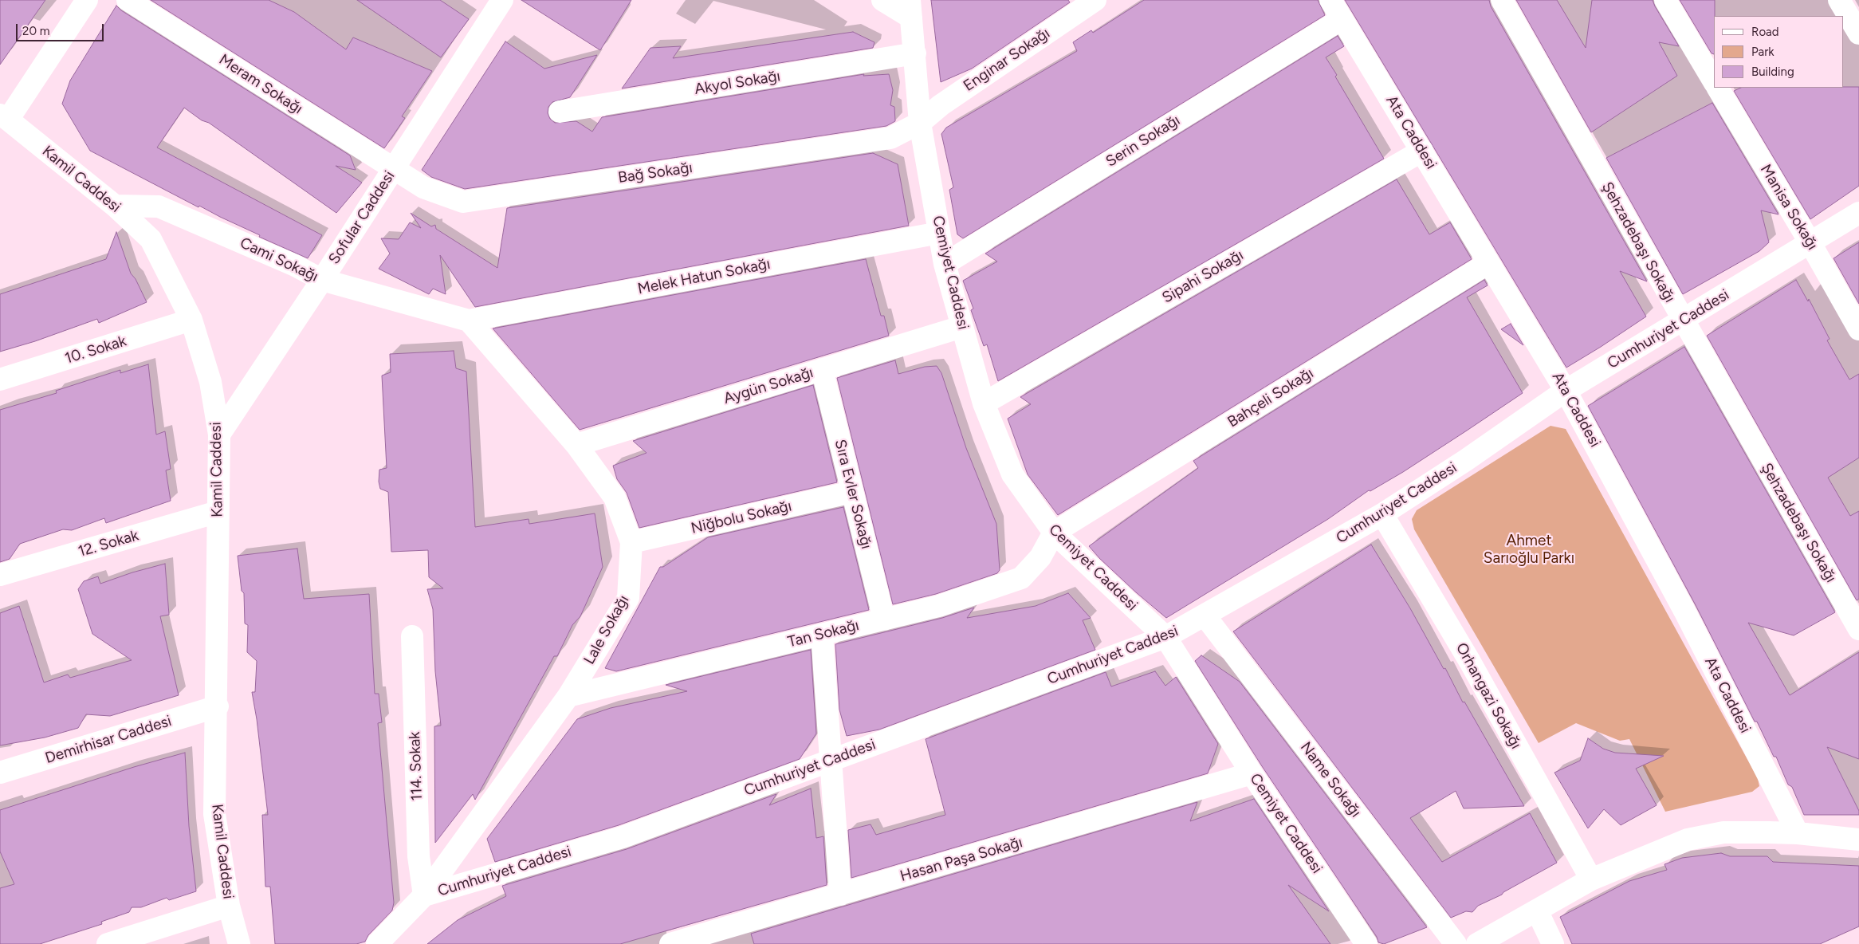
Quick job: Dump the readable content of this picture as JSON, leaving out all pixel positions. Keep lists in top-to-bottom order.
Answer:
{
  "streets": {
    "street": [
      "Enginar Sokağı",
      "Akyol Sokağı",
      "Meram Sokağı",
      "Ata Caddesi",
      "Serin Sokağı",
      "Bağ Sokağı",
      "Kamil Caddesi",
      "Manisa Sokağı",
      "Sofular Caddesi",
      "Şehzadebaşı Sokağı",
      "Cami Sokağı",
      "Cemiyet Caddesi",
      "Melek Hatun Sokağı",
      "Sipahi Sokağı",
      "Cumhuriyet Caddesi",
      "10. Sokak",
      "Aygün Sokağı",
      "Bahçeli Sokağı",
      "Sıra Evler Sokağı",
      "Niğbolu Sokağı",
      "12. Sokak",
      "Lale Sokağı",
      "Tan Sokağı",
      "Orhangazi Sokağı",
      "Demirhisar Caddesi",
      "114. Sokak",
      "Name Sokağı",
      "Hasan Paşa Sokağı"
    ]
  },
  "crossings": [
    ["Enginar Sokağı", "Bağ Sokağı"],
    ["Enginar Sokağı", "Cemiyet Caddesi"],
    ["Akyol Sokağı", "Cemiyet Caddesi"],
    ["Meram Sokağı", "Bağ Sokağı"],
    ["Meram Sokağı", "Sofular Caddesi"],
    ["Ata Caddesi", "Serin Sokağı"],
    ["Ata Caddesi", "Sipahi Sokağı"],
    ["Ata Caddesi", "Cumhuriyet Caddesi"],
    ["Ata Caddesi", "Bahçeli Sokağı"],
    ["Serin Sokağı", "Cemiyet Caddesi"],
    ["Bağ Sokağı", "Sofular Caddesi"],
    ["Bağ Sokağı", "Cemiyet Caddesi"],
    ["Kamil Caddesi", "Sofular Caddesi"],
    ["Kamil Caddesi", "Cami Sokağı"],
    ["Kamil Caddesi", "10. Sokak"],
    ["Kamil Caddesi", "12. Sokak"],
    ["Kamil Caddesi", "Demirhisar Caddesi"],
    ["Manisa Sokağı", "Cumhuriyet Caddesi"],
    ["Sofular Caddesi", "Cami Sokağı"],
    ["Şehzadebaşı Sokağı", "Cumhuriyet Caddesi"],
    ["Cami Sokağı", "Melek Hatun Sokağı"],
    ["Cami Sokağı", "Lale Sokağı"],
    ["Cemiyet Caddesi", "Melek Hatun Sokağı"],
    ["Cemiyet Caddesi", "Sipahi Sokağı"],
    ["Cemiyet Caddesi", "Cumhuriyet Caddesi"],
    ["Cemiyet Caddesi", "Aygün Sokağı"],
    ["Cemiyet Caddesi", "Bahçeli Sokağı"],
    ["Cemiyet Caddesi", "Tan Sokağı"],
    ["Cemiyet Caddesi", "Hasan Paşa Sokağı"],
    ["Melek Hatun Sokağı", "Lale Sokağı"],
    ["Cumhuriyet Caddesi", "Lale Sokağı"],
    ["Cumhuriyet Caddesi", "Orhangazi Sokağı"],
    ["Cumhuriyet Caddesi", "114. Sokak"],
    ["Cumhuriyet Caddesi", "Name Sokağı"],
    ["Aygün Sokağı", "Sıra Evler Sokağı"],
    ["Aygün Sokağı", "Lale Sokağı"],
    ["Bahçeli Sokağı", "Tan Sokağı"],
    ["Sıra Evler Sokağı", "Niğbolu Sokağı"],
    ["Sıra Evler Sokağı", "Tan Sokağı"],
    ["Niğbolu Sokağı", "Lale Sokağı"],
    ["Lale Sokağı", "Tan Sokağı"],
    ["Lale Sokağı", "114. Sokak"]
  ],
  "parks": ["Ahmet Sarıoğlu Parkı"],
  "legend": ["Road", "Park", "Building"],
  "scale_bar": "20 m"
}
